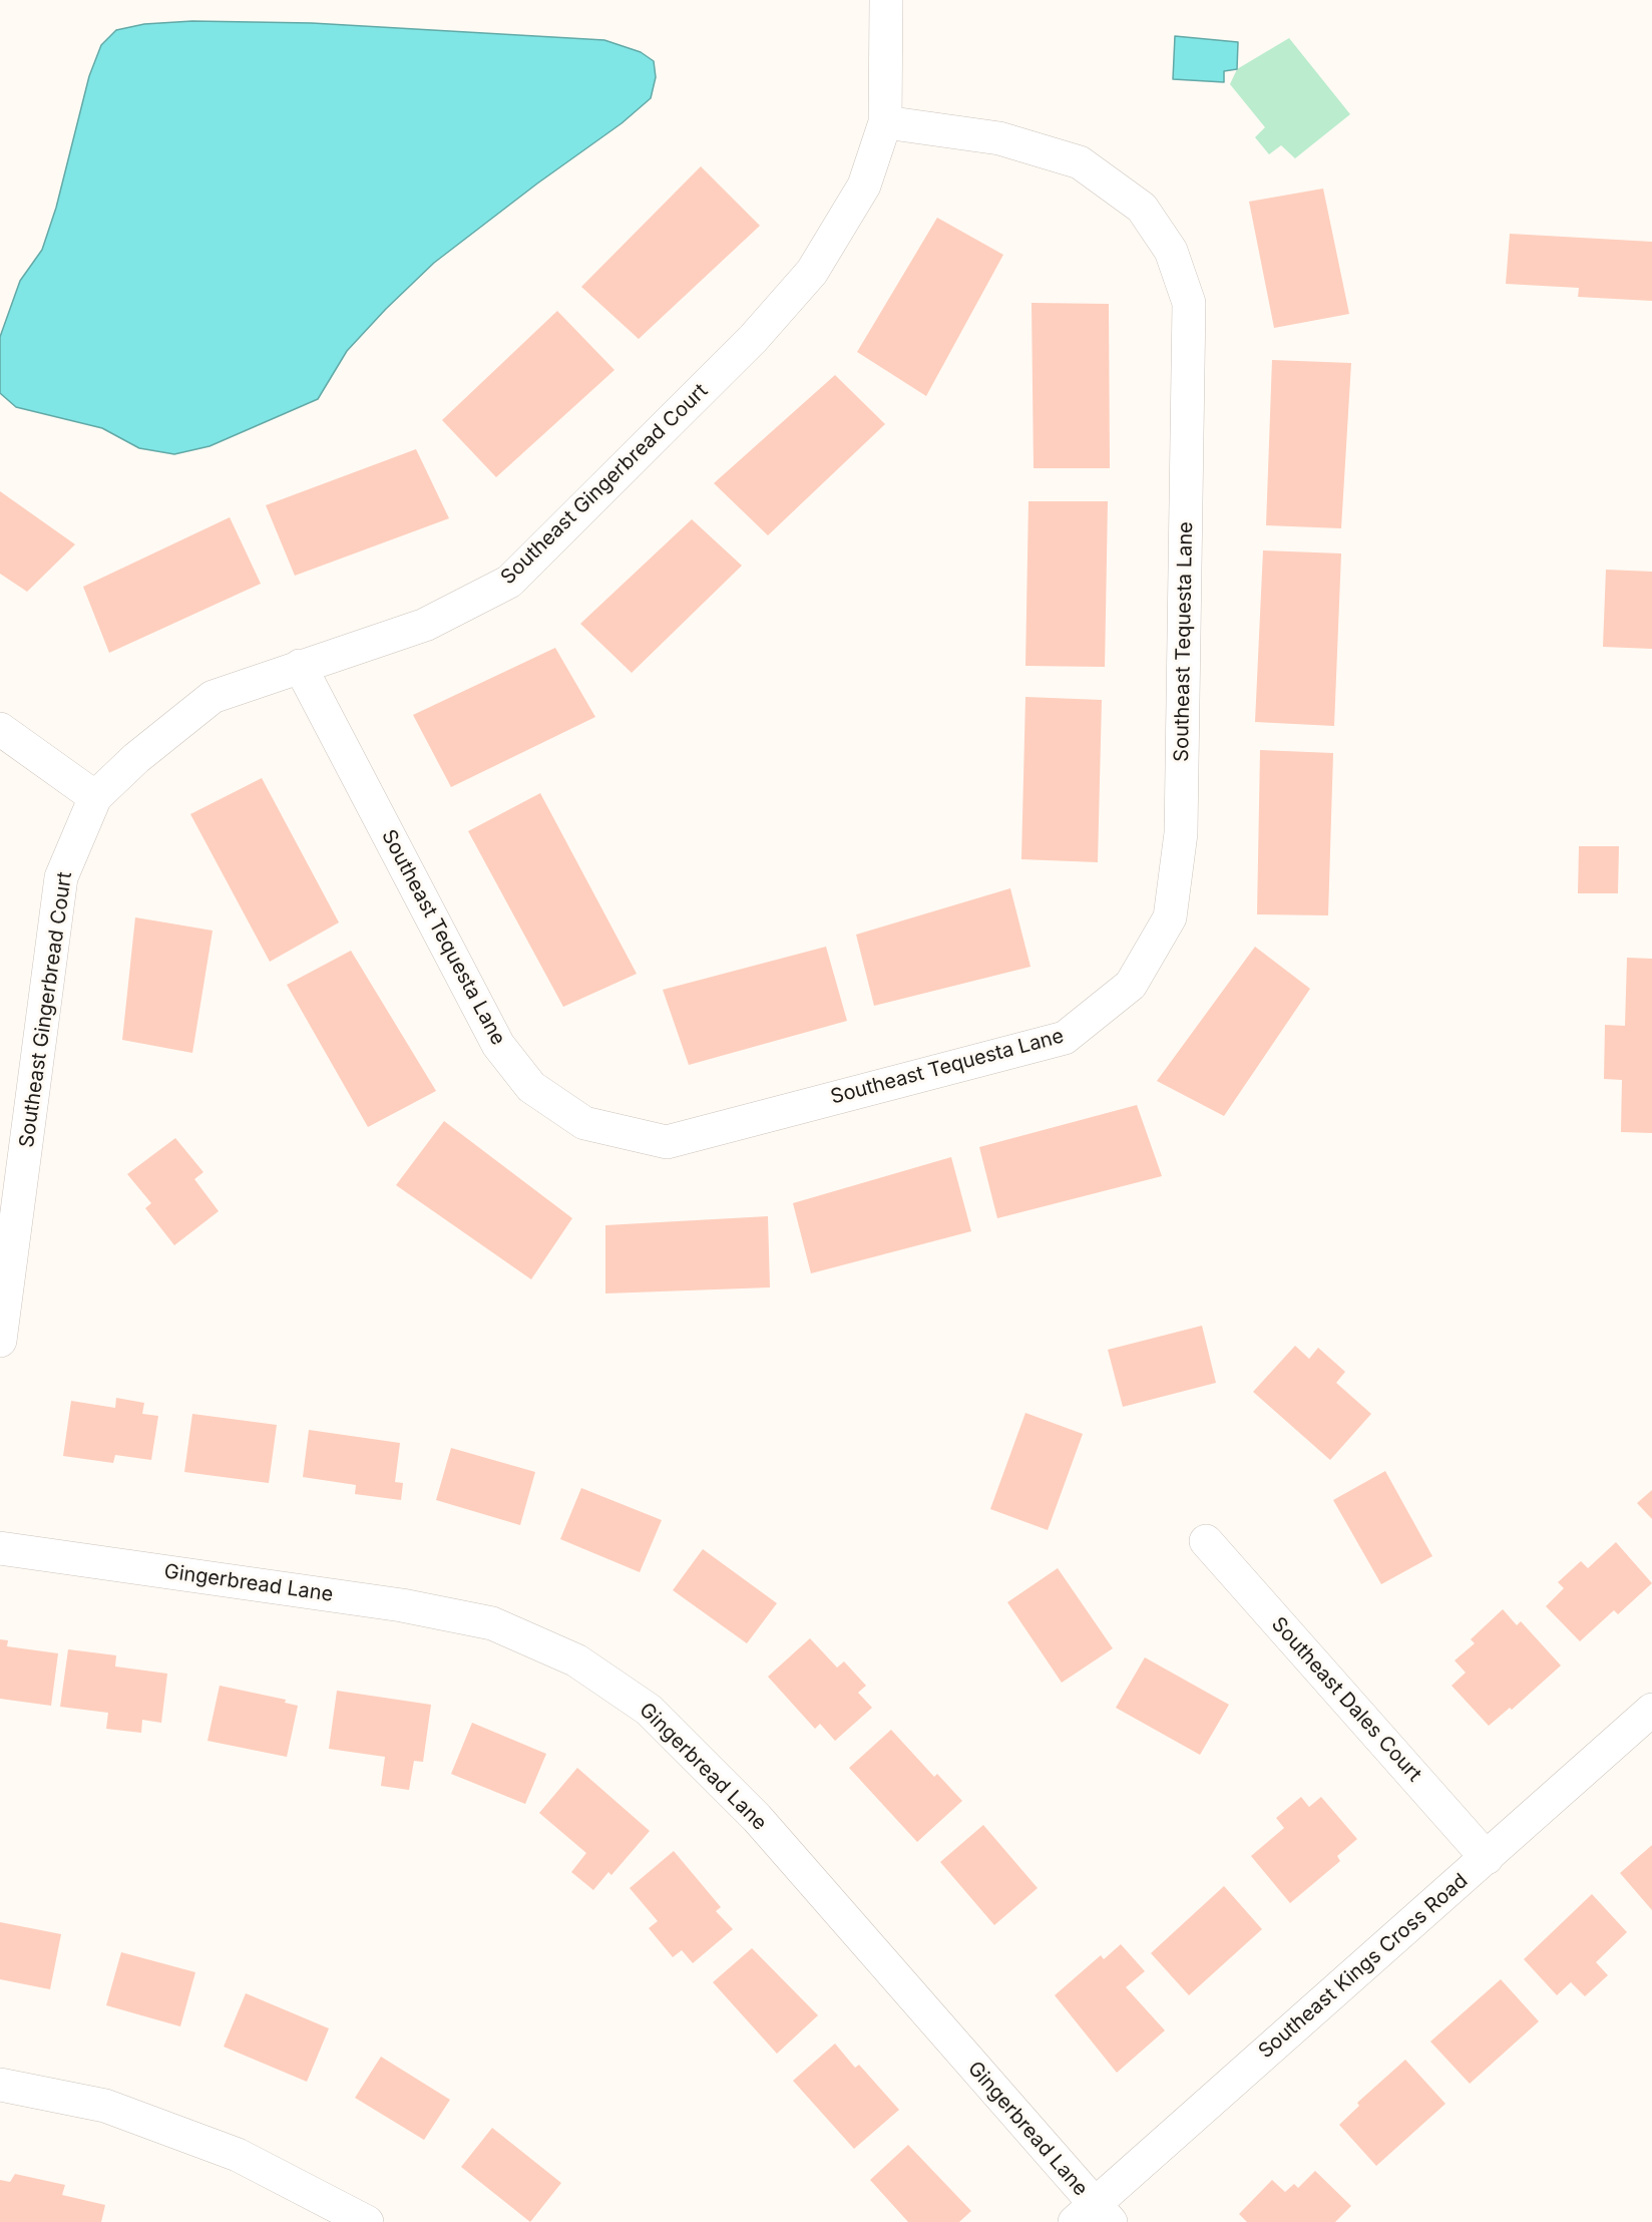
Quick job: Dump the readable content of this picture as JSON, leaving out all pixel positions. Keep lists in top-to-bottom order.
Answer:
{
  "streets": {
    "street": [
      "Southeast Gingerbread Court",
      "Southeast Tequesta Lane",
      "Gingerbread Lane",
      "Southeast Dales Court",
      "Southeast Kings Cross Road"
    ]
  },
  "crossings": [
    ["Southeast Gingerbread Court", "Southeast Tequesta Lane"],
    ["Gingerbread Lane", "Southeast Kings Cross Road"],
    ["Southeast Dales Court", "Southeast Kings Cross Road"]
  ]
}
